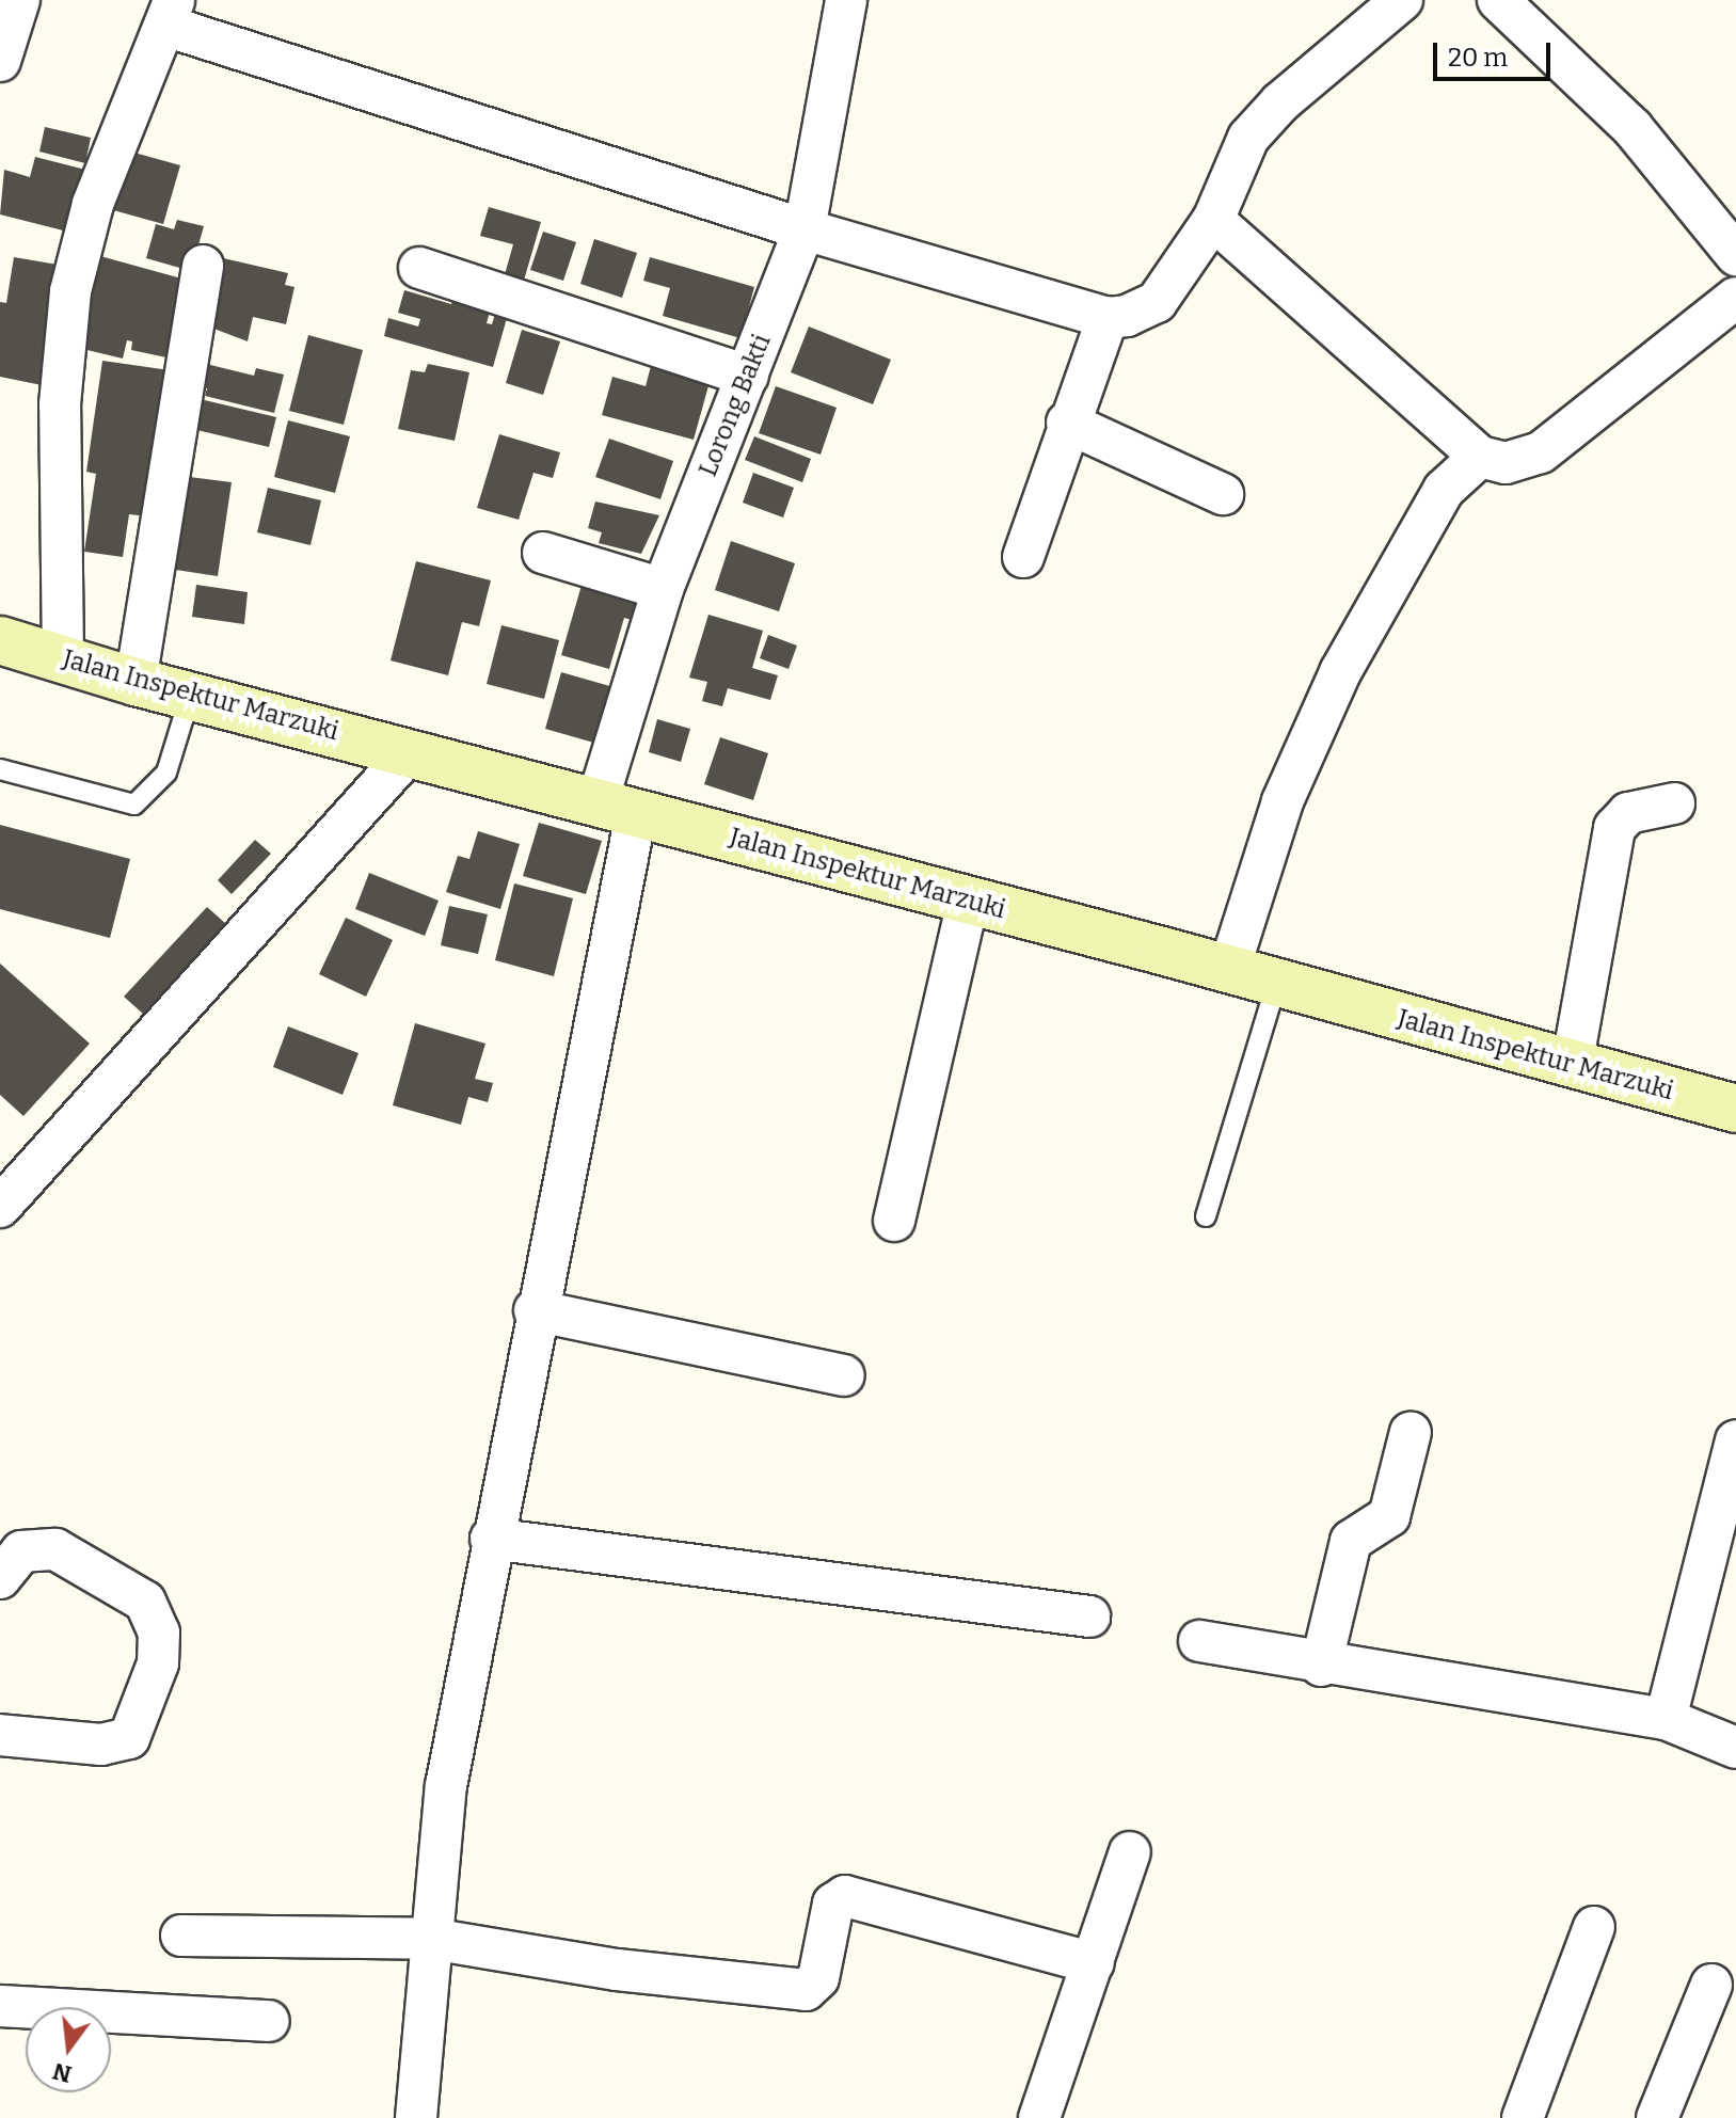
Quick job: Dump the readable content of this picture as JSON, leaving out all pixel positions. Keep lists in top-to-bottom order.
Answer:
{
  "streets": {
    "street": ["Lorong Bakti", "Jalan Inspektur Marzuki"]
  },
  "crossings": [
    ["Lorong Bakti", "Jalan Inspektur Marzuki"]
  ],
  "scale_bar": "20 m",
  "north": "bottom"
}
